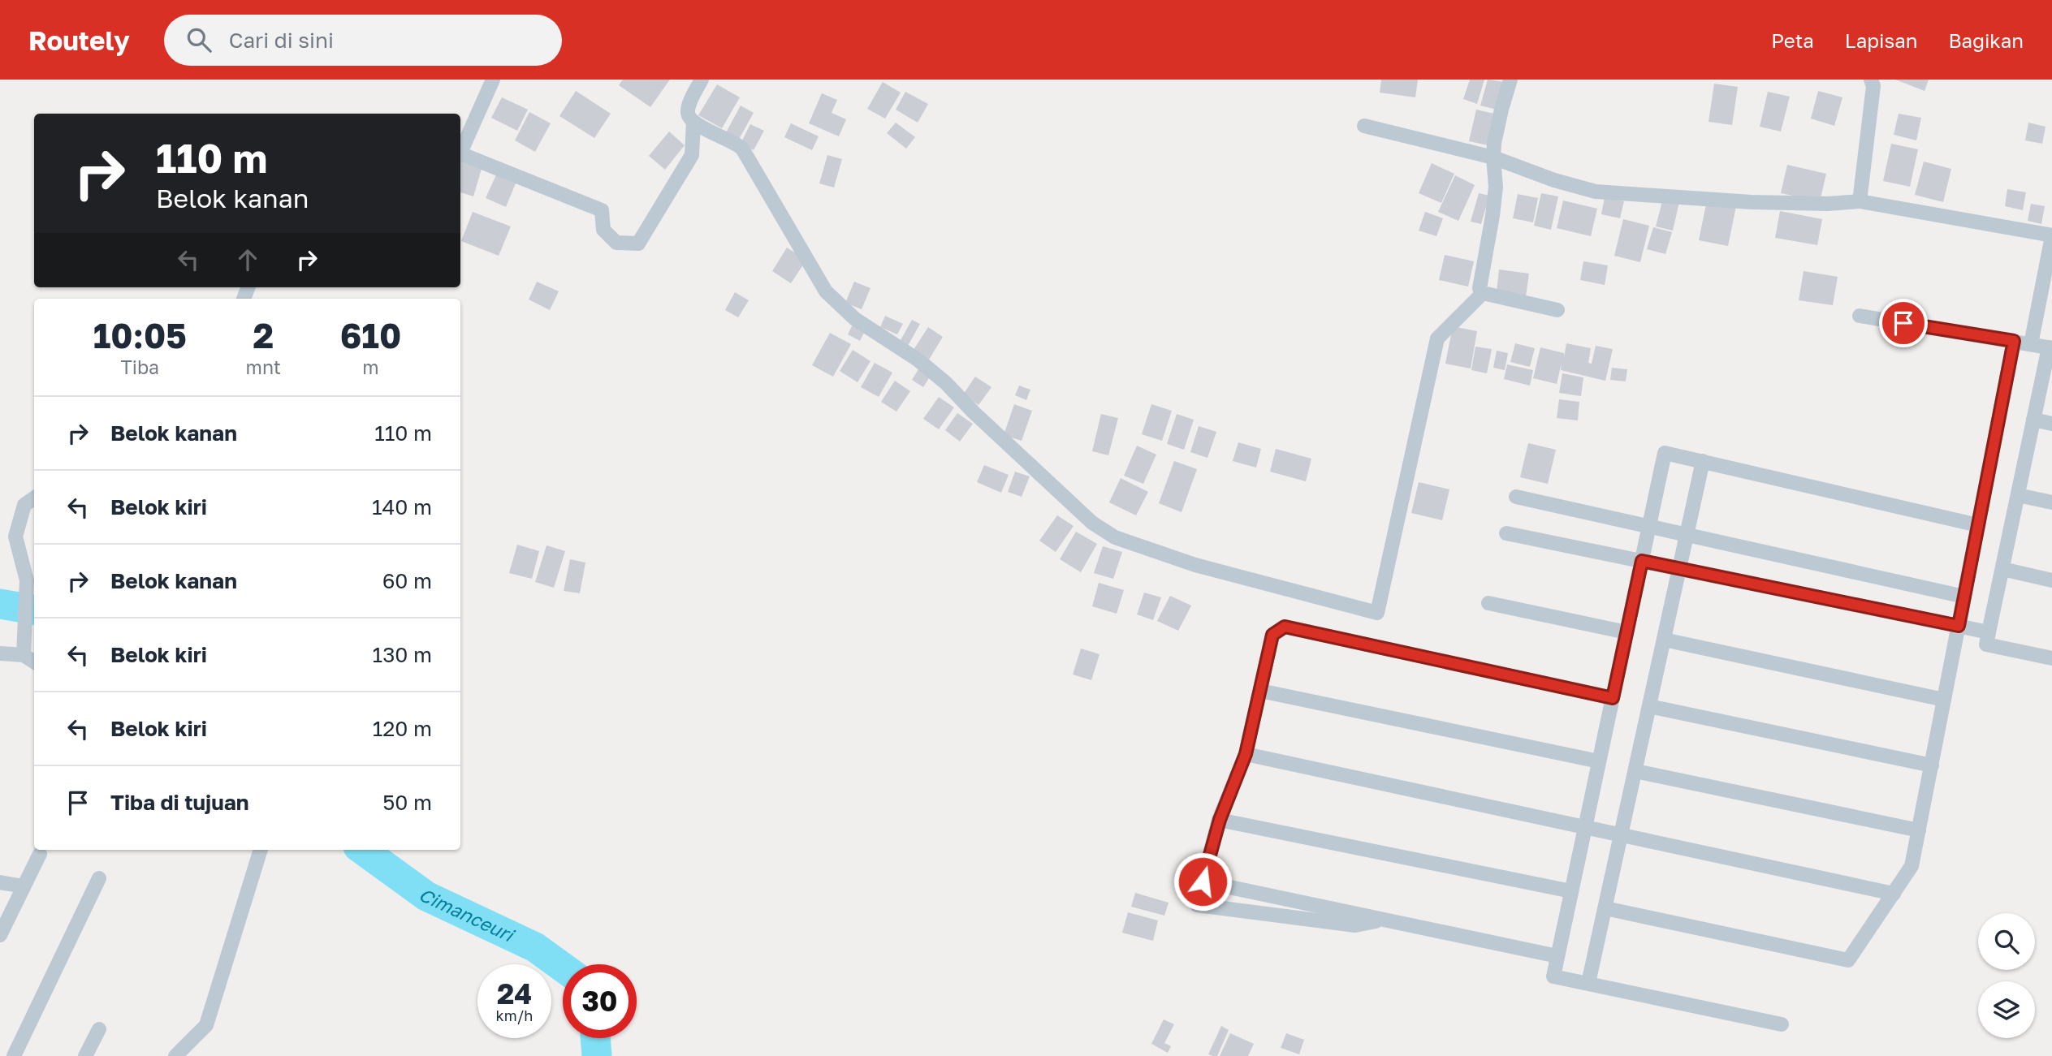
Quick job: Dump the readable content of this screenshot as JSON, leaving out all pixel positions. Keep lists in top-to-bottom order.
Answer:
{
  "water": ["Cimanceuri"],
  "page": {
    "header": "Routely",
    "search": "Cari di sini",
    "nav": ["Peta", "Lapisan", "Bagikan"],
    "turn": ["110 m", "Belok kanan"],
    "eta": [
      "10:05",
      "Tiba",
      "2",
      "mnt",
      "610",
      "m"
    ],
    "list": [
      {
        "name": "Belok kanan",
        "value": "110 m"
      },
      {
        "name": "Belok kiri",
        "value": "140 m"
      },
      {
        "name": "Belok kanan",
        "value": "60 m"
      },
      {
        "name": "Belok kiri",
        "value": "130 m"
      },
      {
        "name": "Belok kiri",
        "value": "120 m"
      },
      {
        "name": "Tiba di tujuan",
        "value": "50 m"
      }
    ],
    "speed": "24 km/h",
    "limit": "30"
  }
}
